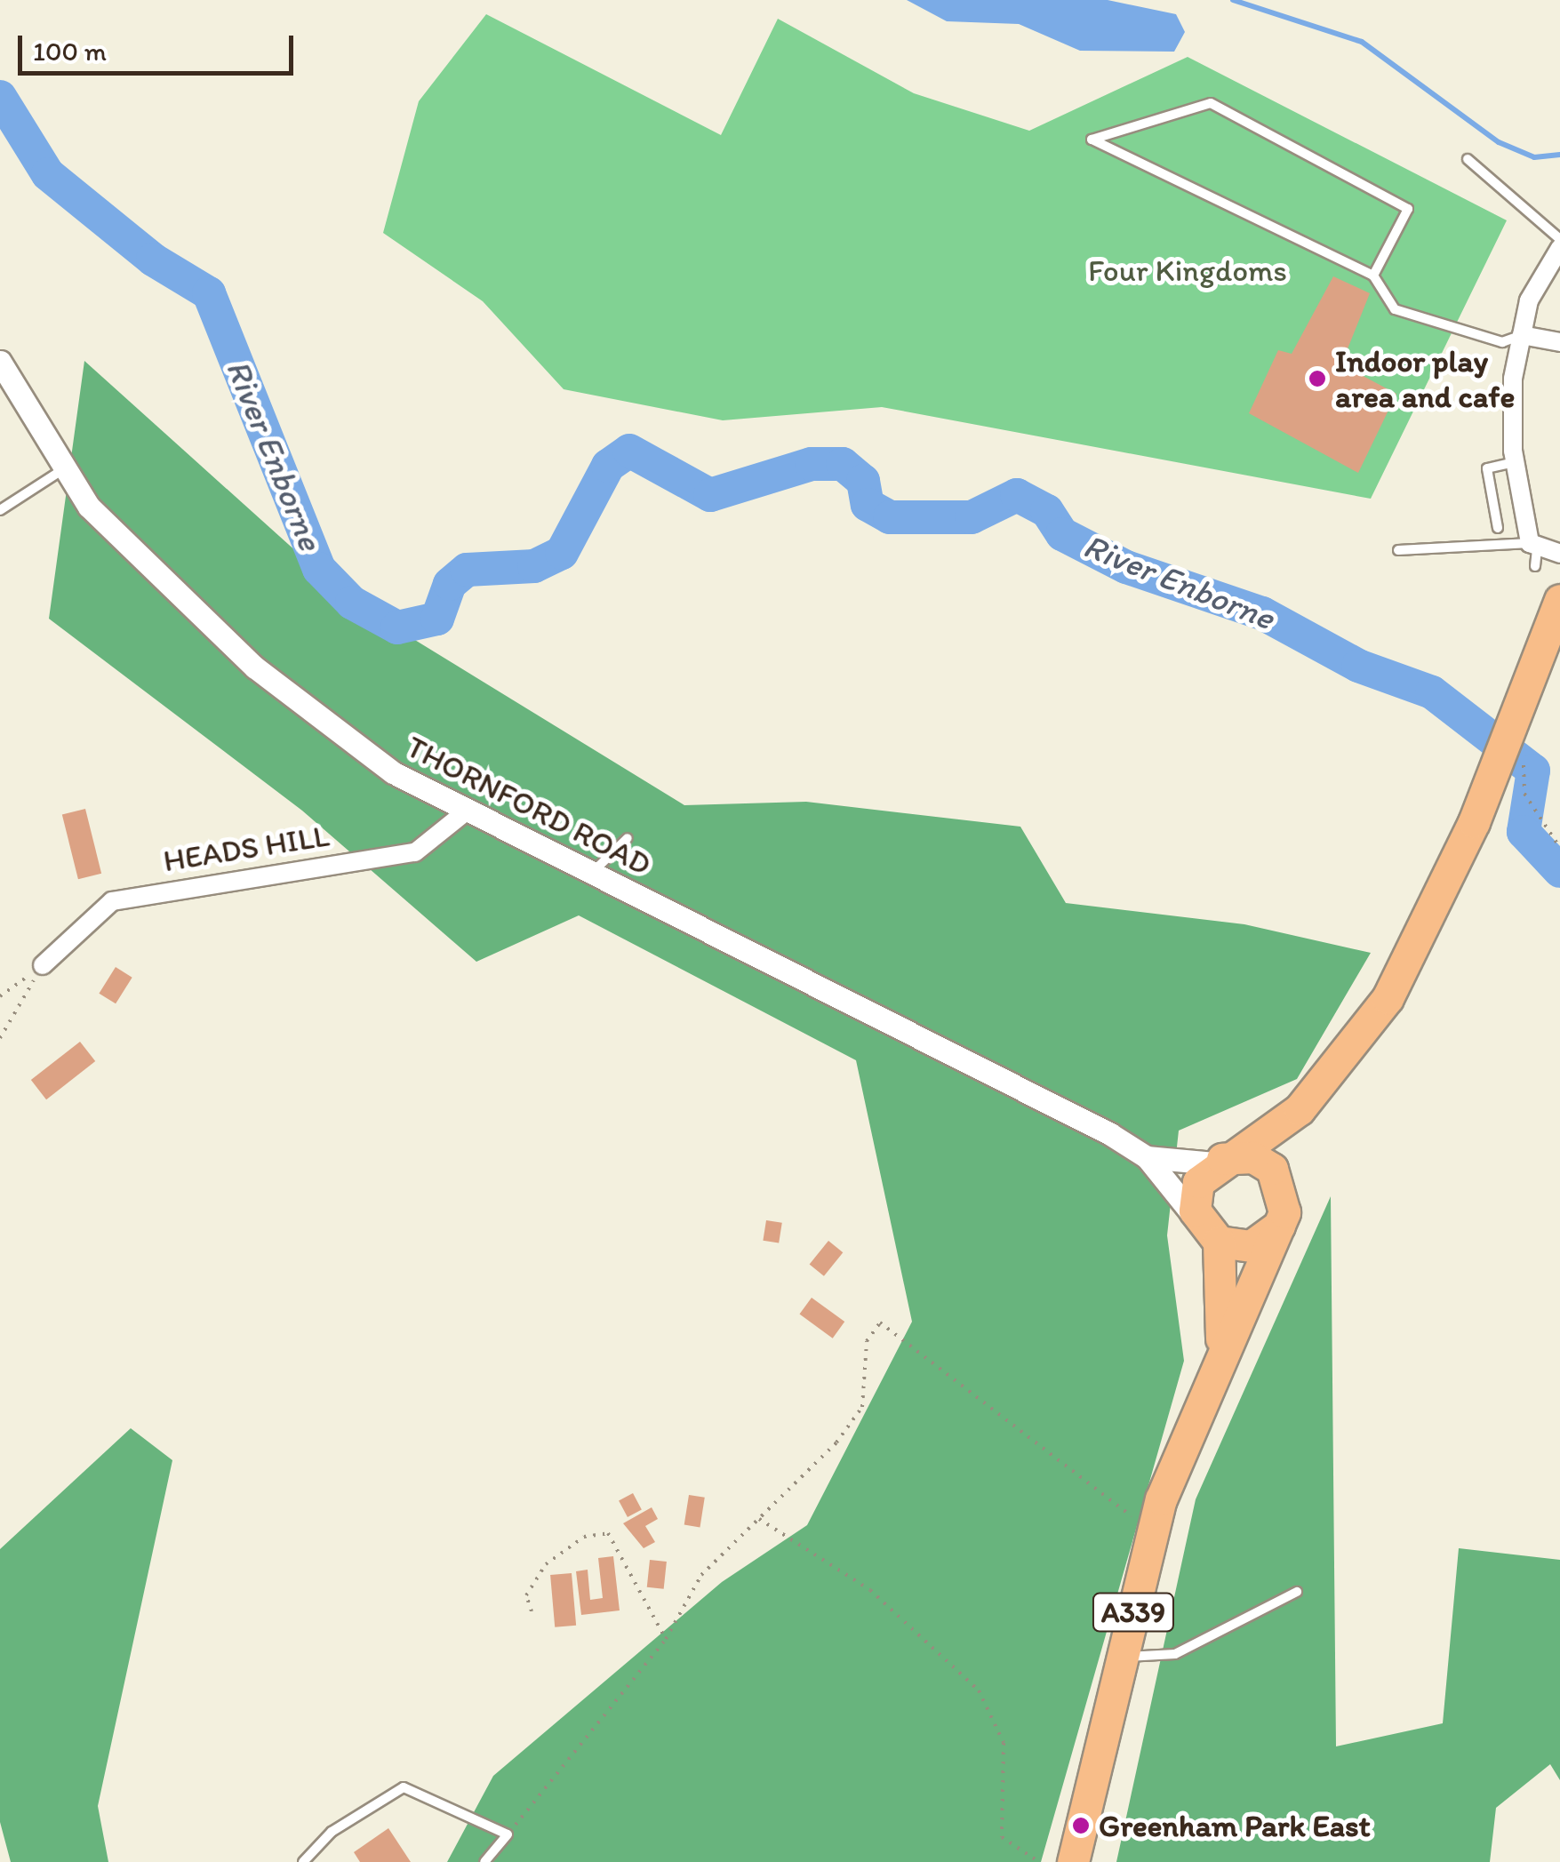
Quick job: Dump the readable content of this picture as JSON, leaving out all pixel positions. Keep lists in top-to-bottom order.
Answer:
{
  "streets": {
    "highway": ["A339"],
    "street": ["THORNFORD ROAD", "HEADS HILL"]
  },
  "crossings": [
    ["THORNFORD ROAD", "HEADS HILL"],
    ["THORNFORD ROAD", "A339"]
  ],
  "water": ["River Enborne"],
  "parks": ["Four Kingdoms"],
  "places": ["Indoor play area and cafe", "Greenham Park East"],
  "scale_bar": "100 m"
}
